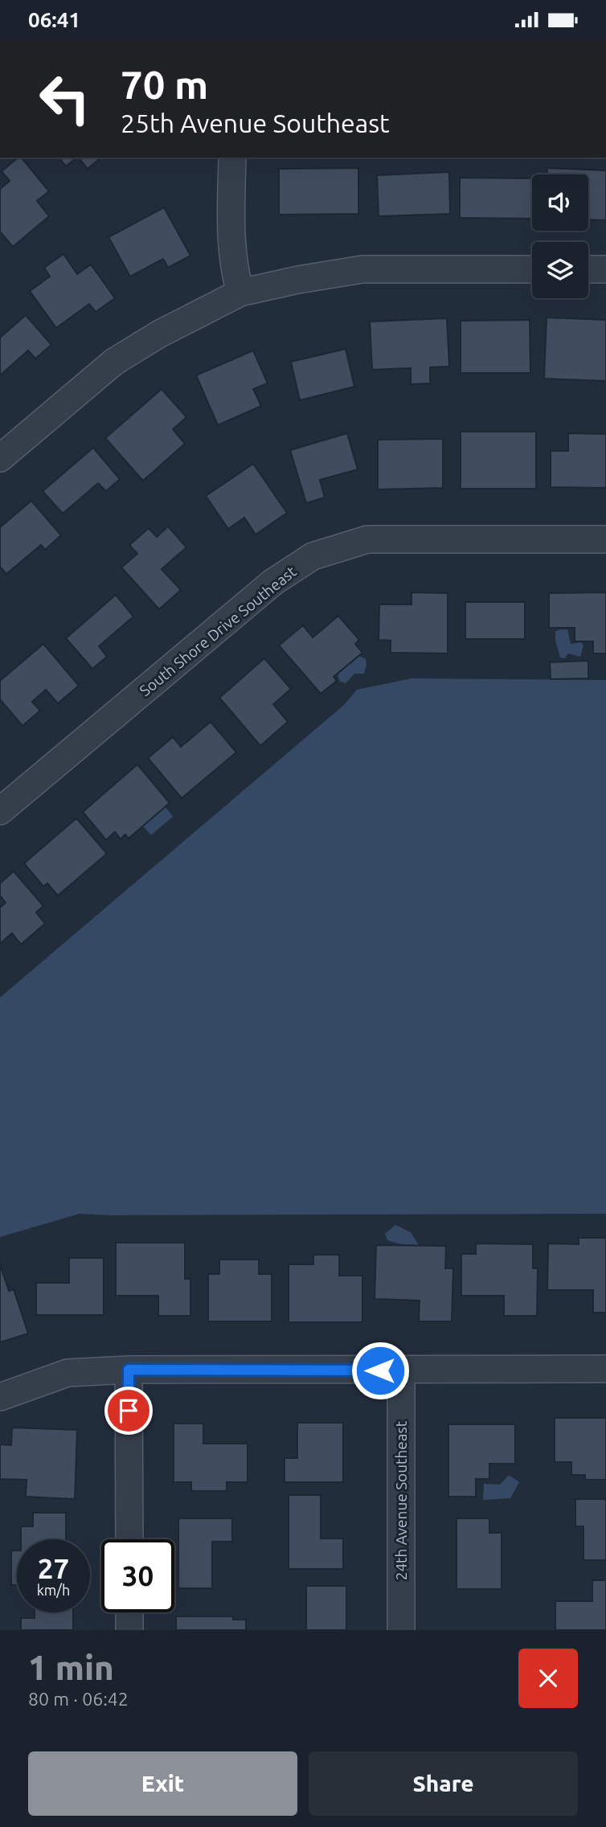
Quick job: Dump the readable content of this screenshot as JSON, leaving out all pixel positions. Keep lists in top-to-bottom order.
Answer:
{
  "streets": {
    "street": ["South Shore Drive Southeast", "24th Avenue Southeast"]
  },
  "page": {
    "status": "06:41",
    "turn": ["70 m", "25th Avenue Southeast"],
    "speed": "27 km/h",
    "limit": "30",
    "heading": ["1 min", "80 m · 06:42"],
    "buttons": ["Exit", "Share"]
  }
}
